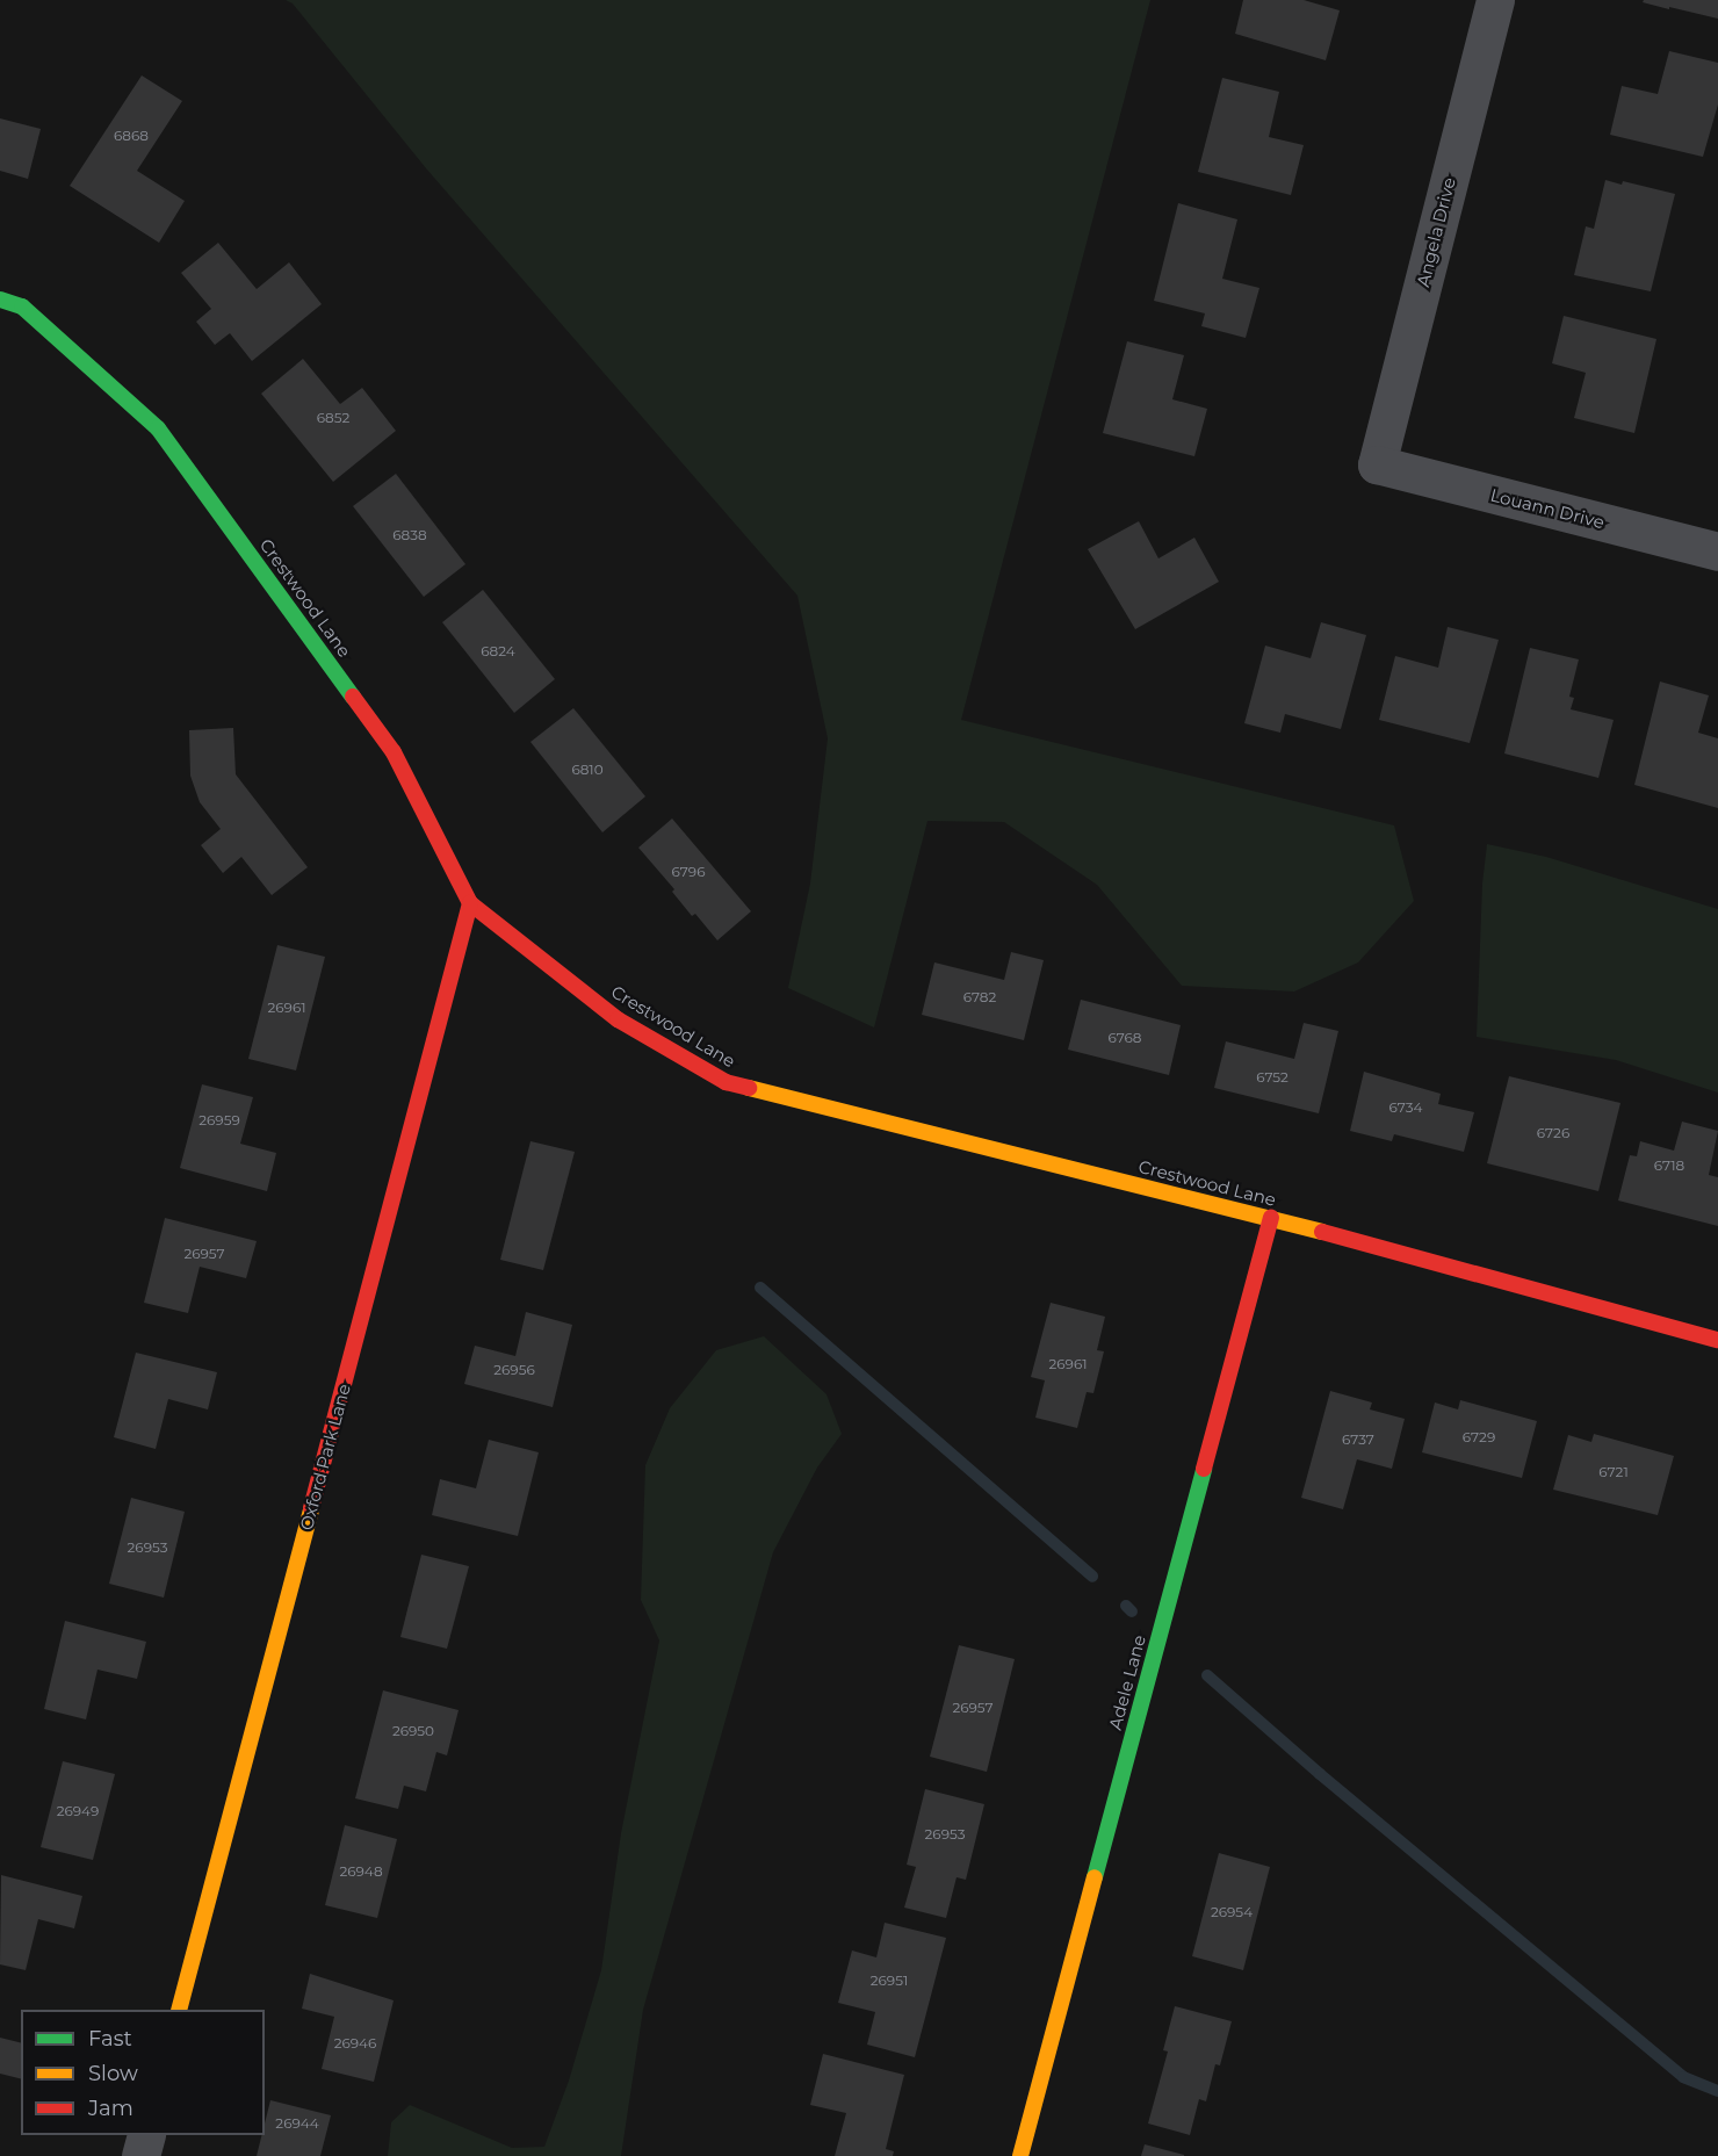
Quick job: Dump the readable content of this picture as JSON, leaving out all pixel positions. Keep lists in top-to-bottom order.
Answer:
{
  "streets": {
    "street": [
      "Angela Drive",
      "Louann Drive",
      "Crestwood Lane",
      "Oxford Park Lane",
      "Adele Lane"
    ]
  },
  "crossings": [
    ["Angela Drive", "Louann Drive"],
    ["Crestwood Lane", "Oxford Park Lane"],
    ["Crestwood Lane", "Adele Lane"]
  ],
  "house_numbers": [
    "6868",
    "6852",
    "6838",
    "6824",
    "6810",
    "6796",
    "6782",
    "26961",
    "6768",
    "6752",
    "6734",
    "26959",
    "6726",
    "6718",
    "26957",
    "26961",
    "26956",
    "6729",
    "6737",
    "6721",
    "26953",
    "26957",
    "26950",
    "26949",
    "26953",
    "26948",
    "26954",
    "26951",
    "26946",
    "26944"
  ],
  "legend": ["Fast", "Slow", "Jam"]
}
